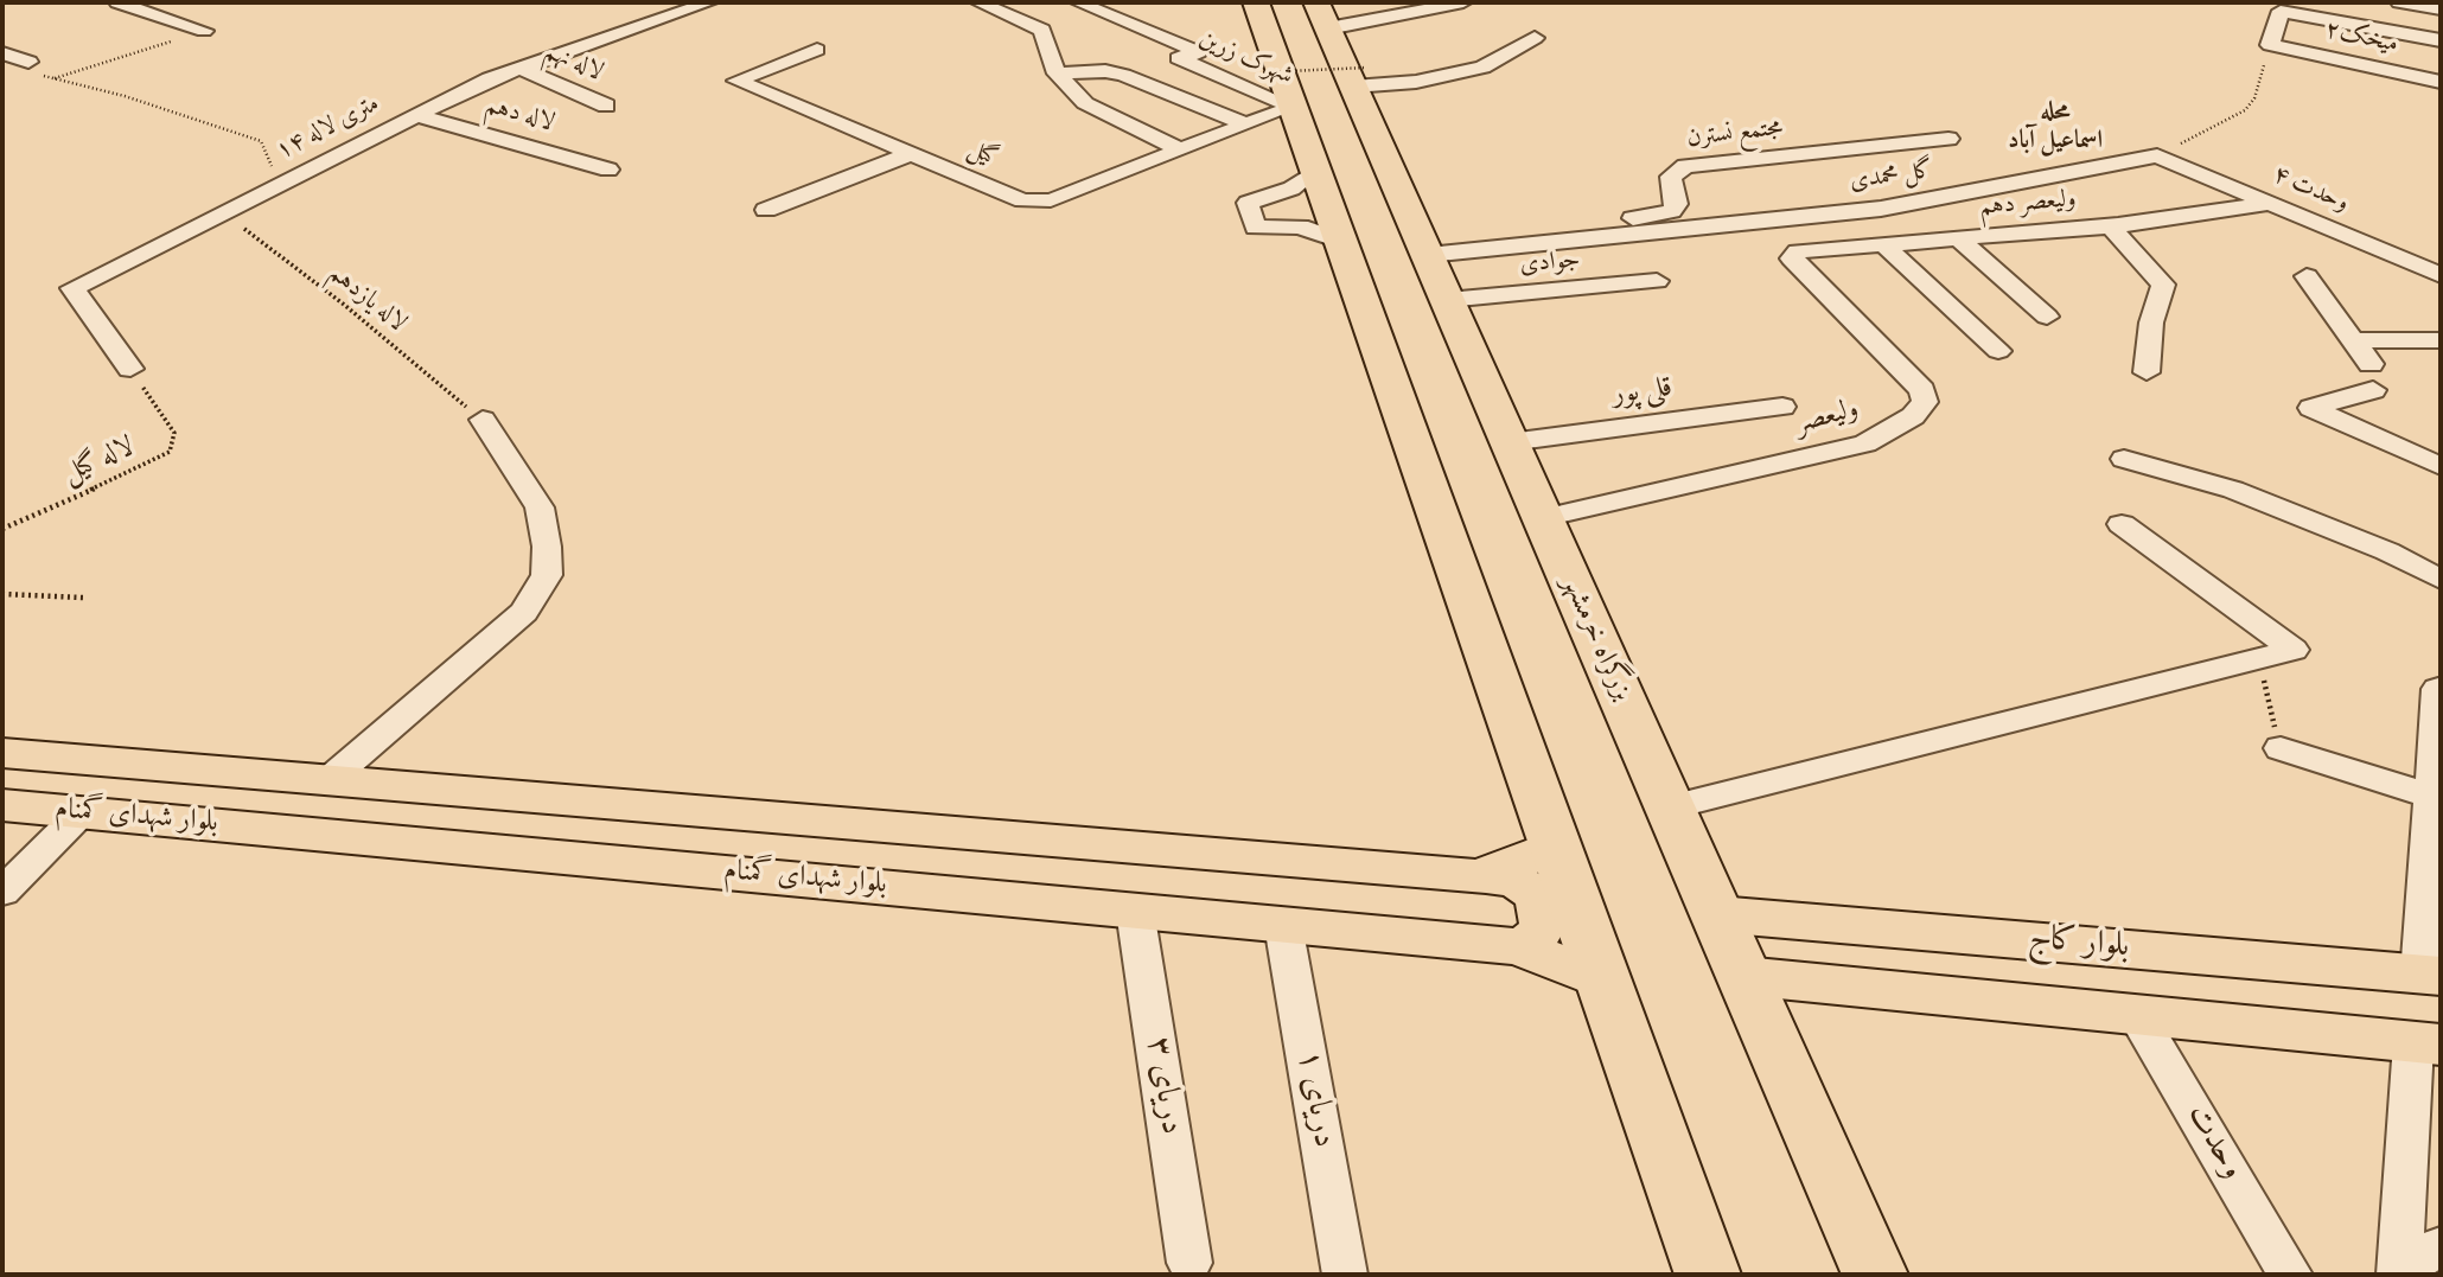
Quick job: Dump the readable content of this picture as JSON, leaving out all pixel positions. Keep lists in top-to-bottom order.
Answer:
{
  "streets": {
    "highway": ["بزرگراه خرمشهر"],
    "main road": ["بلوار شهدای گمنام", "بلوار کاج"],
    "street": [
      "میخک۲",
      "شهرک زرین",
      "لاله نهم",
      "لاله دهم",
      "۱۴ متری لاله",
      "مجتمع نسترن",
      "گیل",
      "گل محمدی",
      "وحدت ۴",
      "ولیعصر دهم",
      "جوادی",
      "قلی پور",
      "ولیعصر",
      "دریای ۳",
      "دریای ۱",
      "وحدت"
    ],
    "path": ["لاله یازدهم", "لاله گیل"]
  },
  "crossings": [
    ["شهرک زرین", "گیل"],
    ["لاله نهم", "۱۴ متری لاله"],
    ["لاله دهم", "۱۴ متری لاله"],
    ["۱۴ متری لاله", "لاله یازدهم"],
    ["۱۴ متری لاله", "لاله گیل"],
    ["مجتمع نسترن", "گل محمدی"],
    ["مجتمع نسترن", "بزرگراه خرمشهر"],
    ["گل محمدی", "وحدت ۴"],
    ["گل محمدی", "بزرگراه خرمشهر"],
    ["وحدت ۴", "ولیعصر دهم"],
    ["ولیعصر دهم", "ولیعصر"],
    ["جوادی", "بزرگراه خرمشهر"],
    ["قلی پور", "بزرگراه خرمشهر"],
    ["ولیعصر", "بزرگراه خرمشهر"],
    ["بزرگراه خرمشهر", "بلوار کاج"],
    ["بلوار شهدای گمنام", "دریای ۳"],
    ["بلوار شهدای گمنام", "دریای ۱"],
    ["بلوار کاج", "وحدت"]
  ],
  "districts": ["محله اسماعیل آباد"]
}
